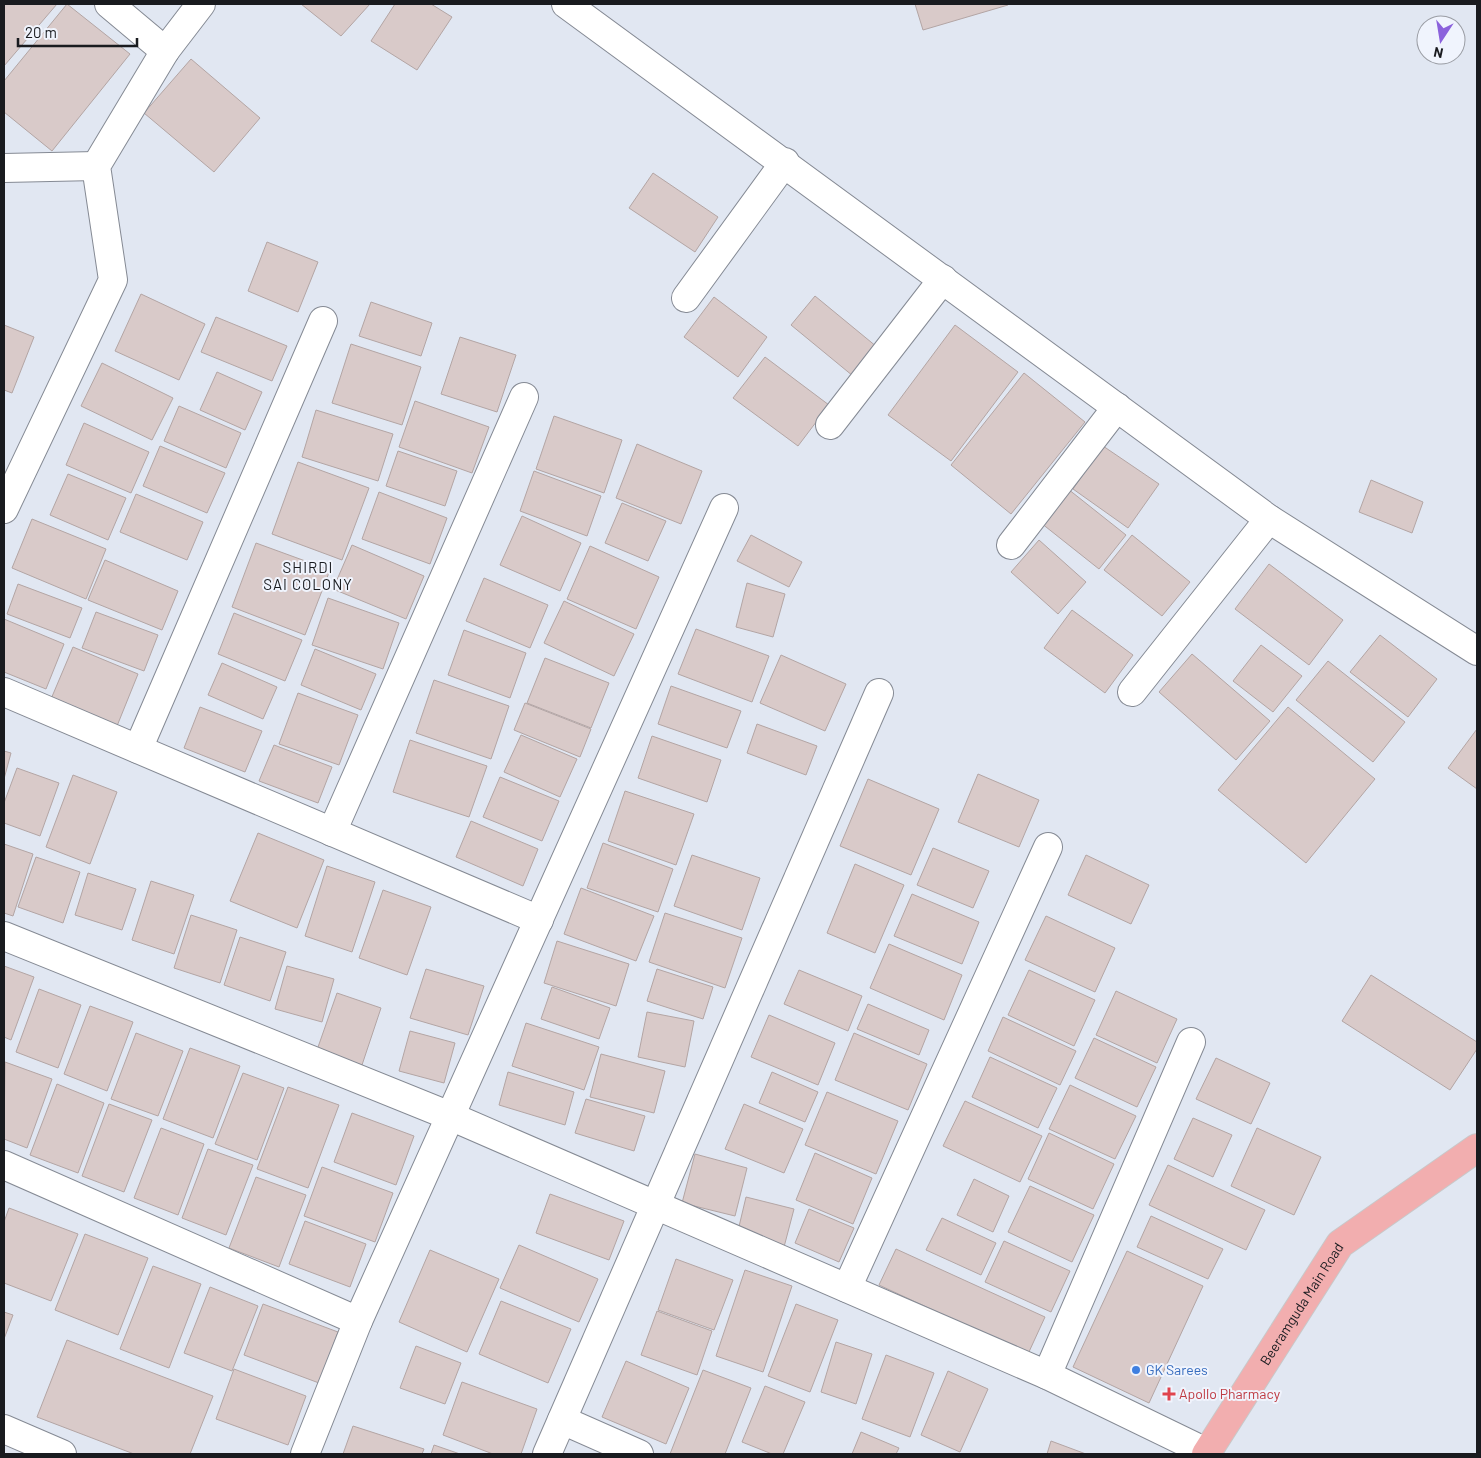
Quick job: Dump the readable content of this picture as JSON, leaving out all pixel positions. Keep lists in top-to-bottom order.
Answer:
{
  "streets": {
    "main road": ["Beeramguda Main Road"]
  },
  "districts": ["SHIRDI SAI COLONY"],
  "places": {
    "other": ["GK Sarees"],
    "health": ["Apollo Pharmacy"]
  },
  "scale_bar": "20 m",
  "north": "bottom"
}
